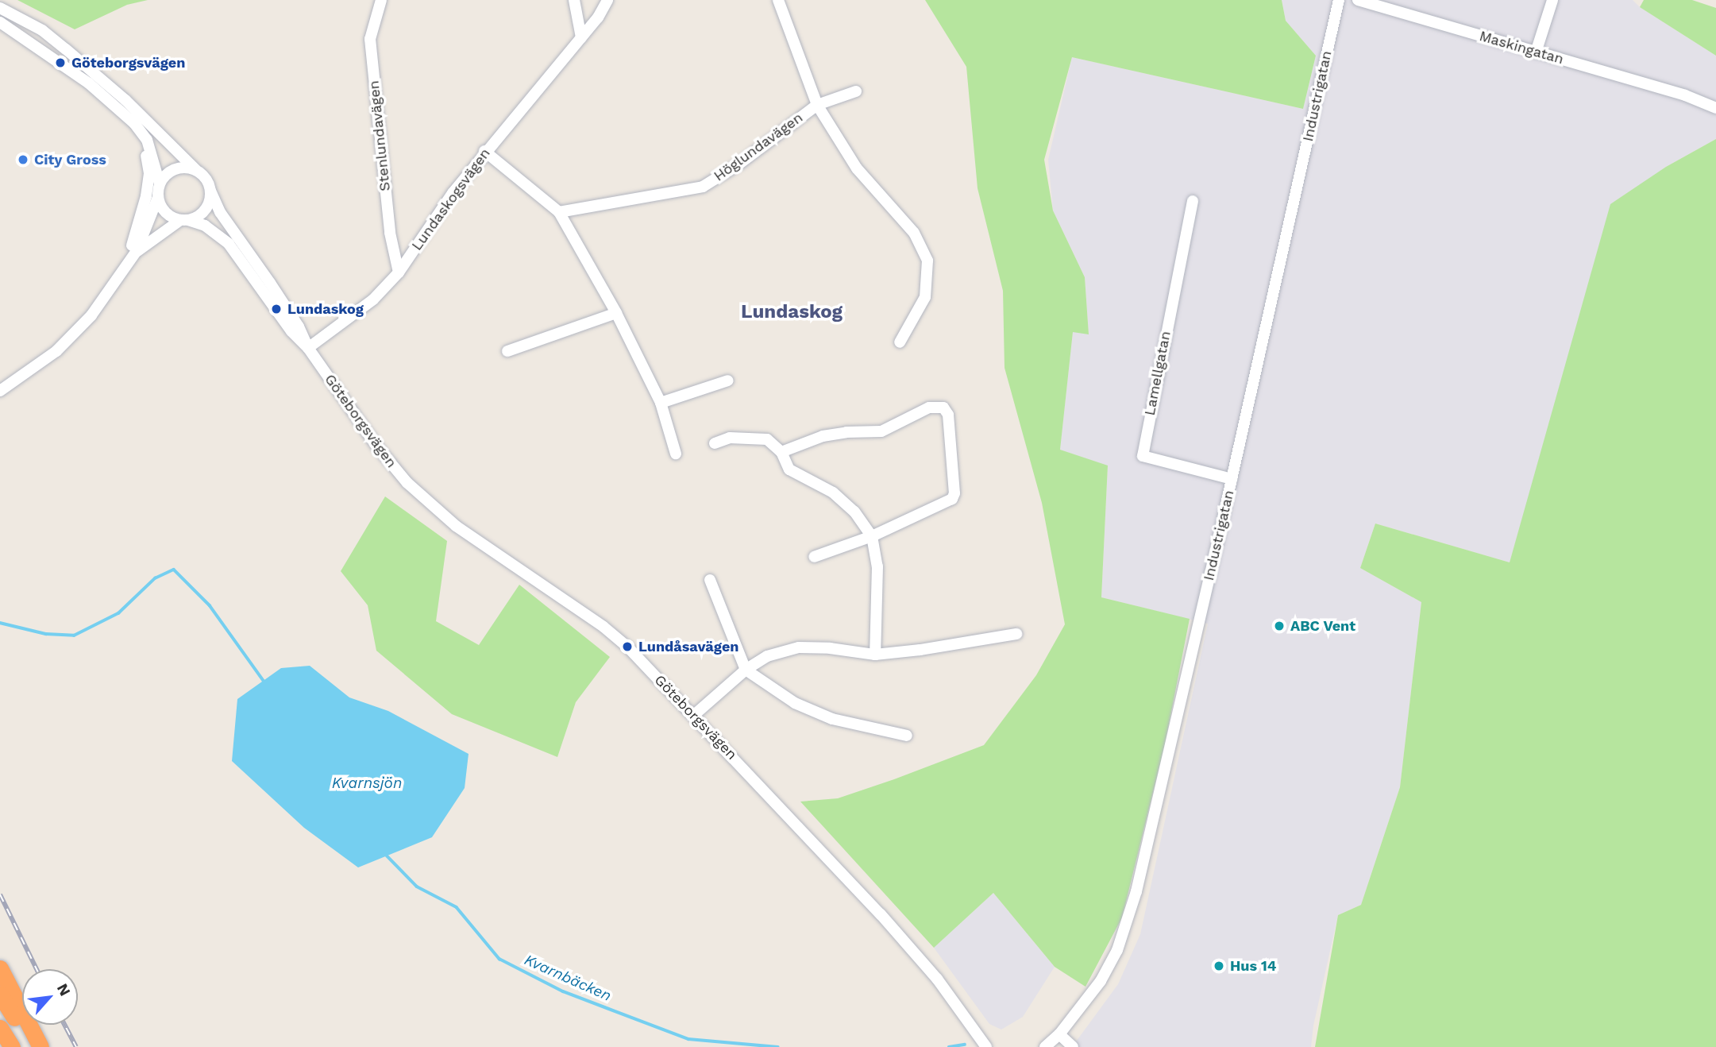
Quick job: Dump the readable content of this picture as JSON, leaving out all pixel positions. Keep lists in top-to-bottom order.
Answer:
{
  "streets": {
    "street": [
      "Maskingatan",
      "Industrigatan",
      "Stenlundavägen",
      "Höglundavägen",
      "Lundaskogsvägen",
      "Lamellgatan",
      "Göteborgsvägen"
    ]
  },
  "crossings": [
    ["Industrigatan", "Lamellgatan"],
    ["Stenlundavägen", "Lundaskogsvägen"],
    ["Lundaskogsvägen", "Göteborgsvägen"]
  ],
  "districts": ["Lundaskog"],
  "water": ["Kvarnsjön", "Kvarnbäcken"],
  "places": [
    "Göteborgsvägen",
    "City Gross",
    "Lundaskog",
    "ABC Vent",
    "Lundåsavägen",
    "Hus 14"
  ],
  "north": "top right"
}
